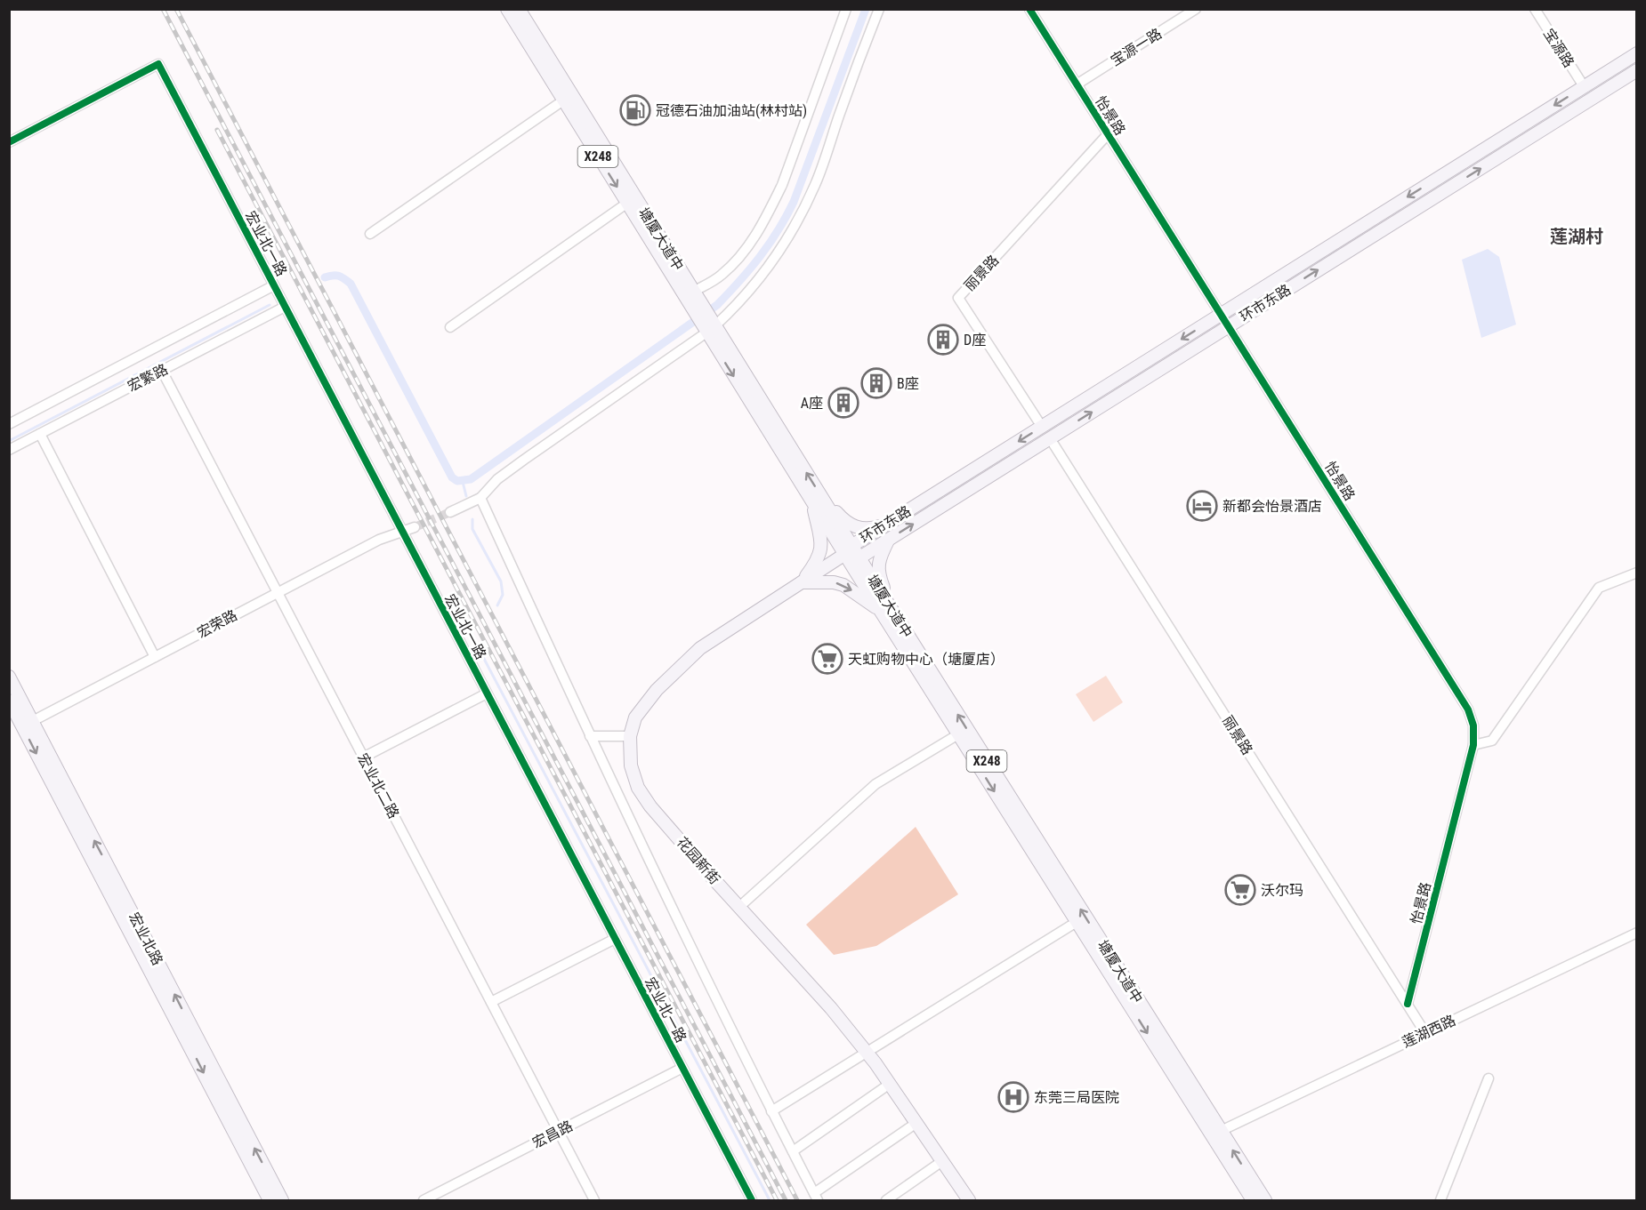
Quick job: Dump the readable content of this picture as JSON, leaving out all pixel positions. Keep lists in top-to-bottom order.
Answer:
{
  "streets": {
    "main road": [
      "X248",
      "塘厦大道中",
      "环市东路",
      "花园新街",
      "宏业北路"
    ],
    "street": [
      "宝源一路",
      "宝源路",
      "怡景路",
      "宏业北一路",
      "丽景路",
      "宏繁路",
      "宏荣路",
      "宏业北二路",
      "莲湖西路",
      "宏昌路"
    ]
  },
  "crossings": [
    ["宝源一路", "怡景路"],
    ["宝源路", "环市东路"],
    ["怡景路", "丽景路"],
    ["怡景路", "环市东路"],
    ["塘厦大道中", "环市东路"],
    ["塘厦大道中", "花园新街"],
    ["塘厦大道中", "莲湖西路"],
    ["宏业北一路", "宏繁路"],
    ["宏业北一路", "宏荣路"],
    ["宏业北一路", "宏昌路"],
    ["丽景路", "环市东路"],
    ["丽景路", "莲湖西路"],
    ["环市东路", "花园新街"],
    ["宏繁路", "宏业北二路"],
    ["宏荣路", "宏业北二路"],
    ["宏荣路", "宏业北路"],
    ["宏业北二路", "宏昌路"]
  ],
  "districts": ["莲湖村"],
  "places": {
    "fuel station": ["冠德石油加油站(林村站)"],
    "building": ["D座", "B座", "A座"],
    "hotel": ["新都会怡景酒店"],
    "supermarket": ["天虹购物中心（塘厦店）", "沃尔玛"],
    "hospital": ["东莞三局医院"]
  }
}
